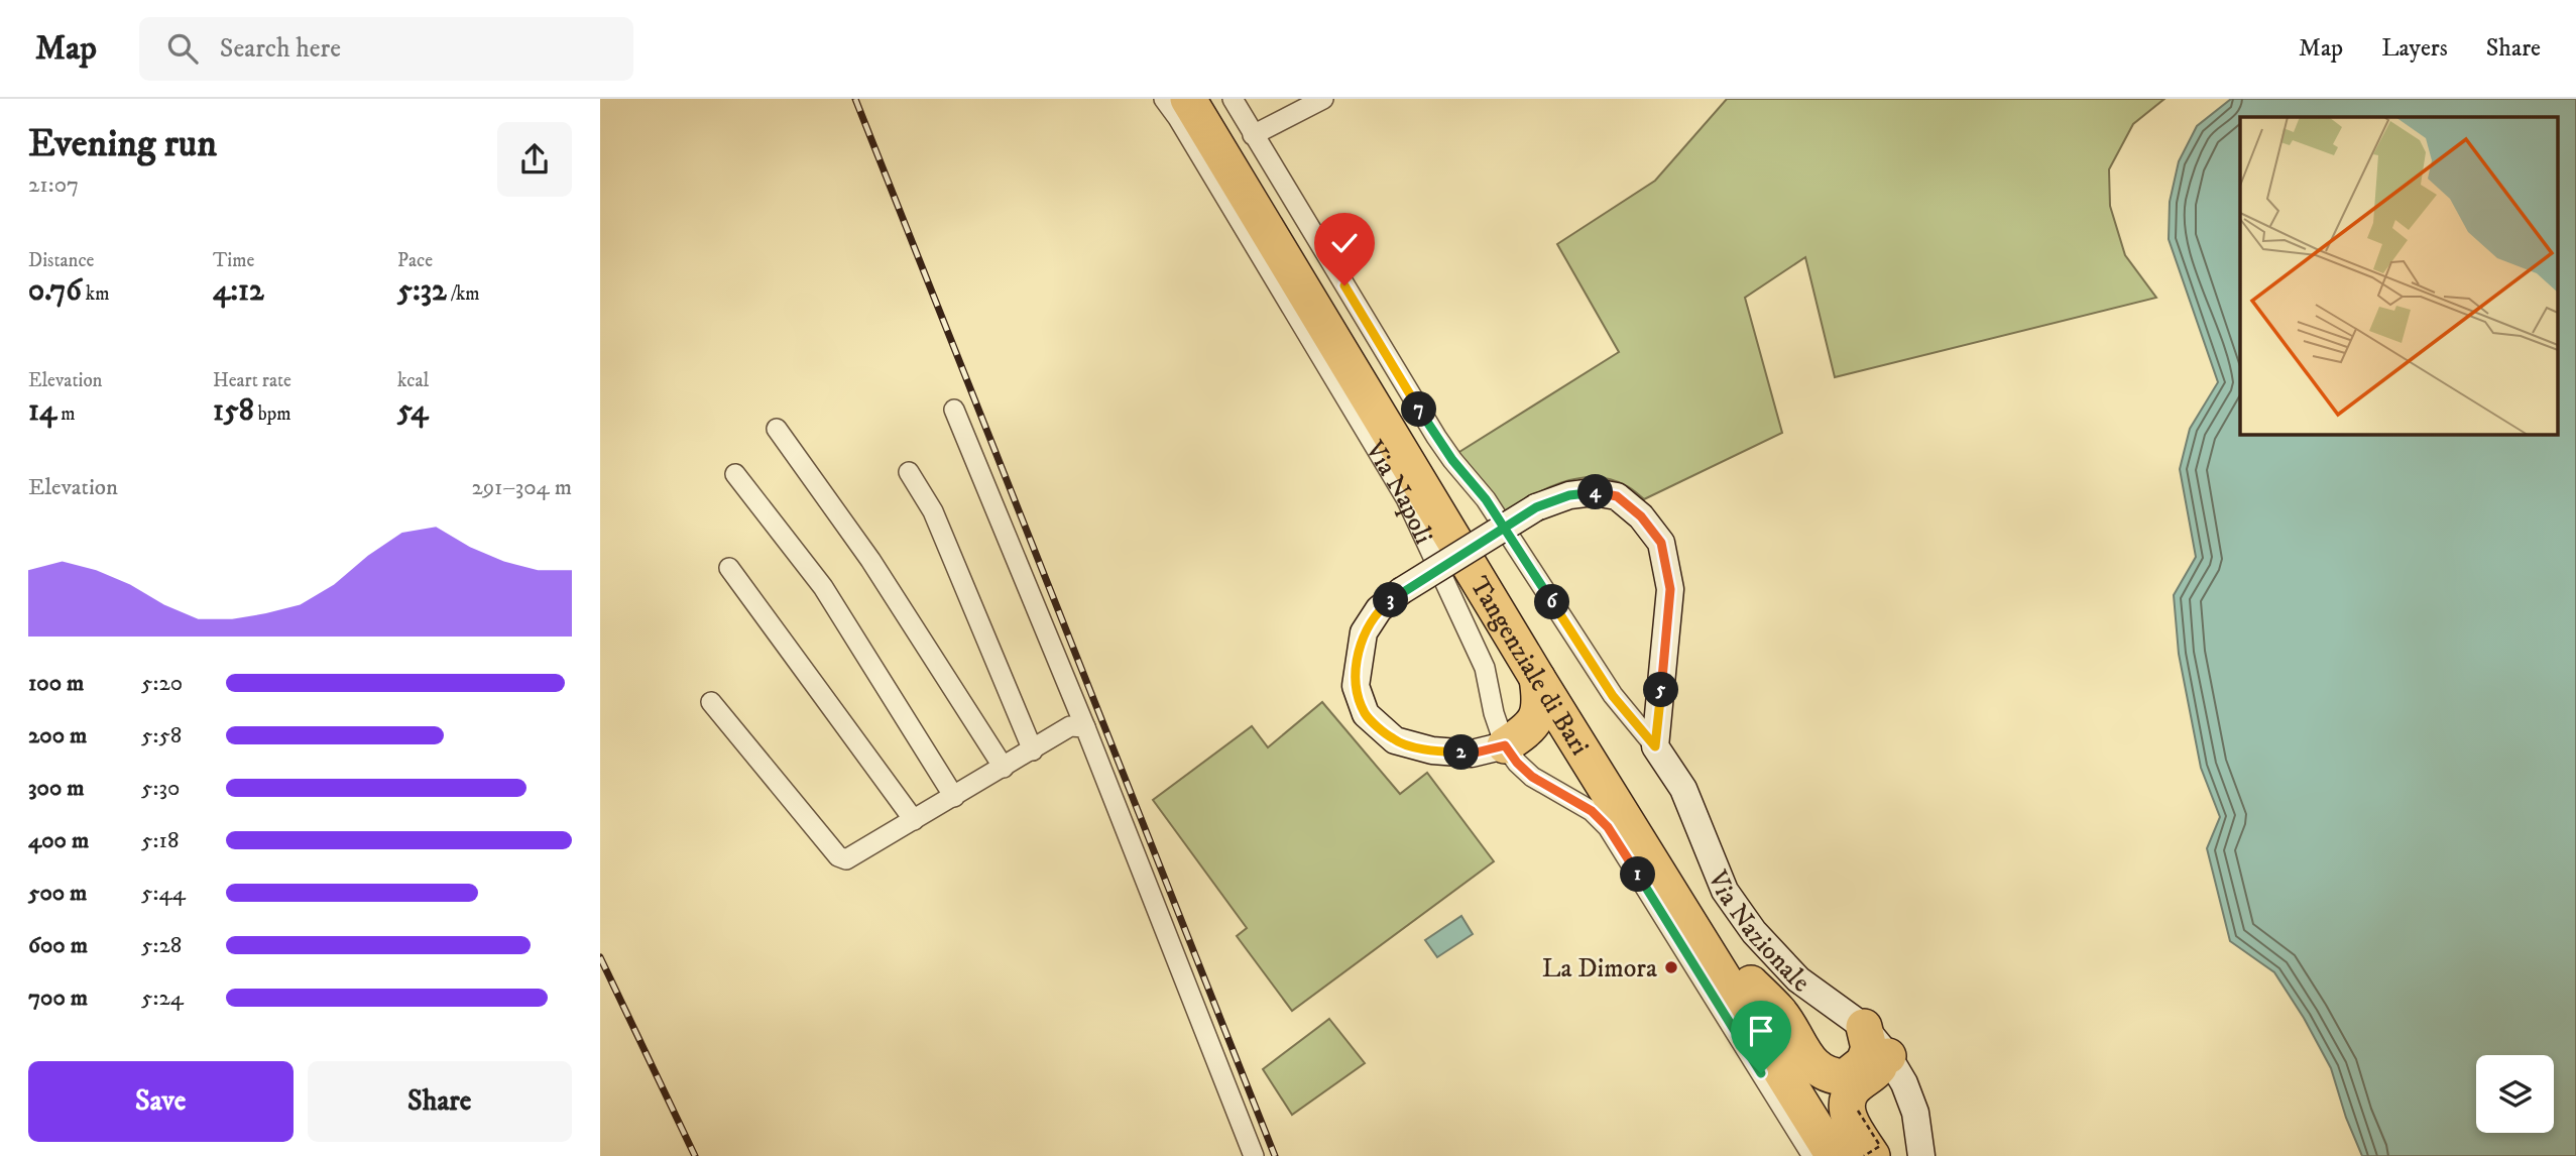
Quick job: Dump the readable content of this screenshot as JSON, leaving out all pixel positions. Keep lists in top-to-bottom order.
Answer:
{
  "streets": {
    "highway": ["Tangenziale di Bari"],
    "street": ["Via Napoli", "Via Nazionale"]
  },
  "places": ["La Dimora"],
  "page": {
    "header": "Map",
    "search": "Search here",
    "nav": ["Map", "Layers", "Share"],
    "heading": ["Evening run", "21:07"],
    "stats": [
      ["Distance", "0.76 km"],
      ["Time", "4:12"],
      ["Pace", "5:32 /km"],
      ["Elevation", "14 m"],
      ["Heart rate", "158 bpm"],
      ["kcal", "54"]
    ],
    "pins": [
      "7",
      "4",
      "3",
      "6",
      "5",
      "2",
      "1"
    ],
    "chart": ["Elevation", "291–304 m"],
    "list": [
      {
        "name": "100 m",
        "note": "5:20"
      },
      {
        "name": "200 m",
        "note": "5:58"
      },
      {
        "name": "300 m",
        "note": "5:30"
      },
      {
        "name": "400 m",
        "note": "5:18"
      },
      {
        "name": "500 m",
        "note": "5:44"
      },
      {
        "name": "600 m",
        "note": "5:28"
      },
      {
        "name": "700 m",
        "note": "5:24"
      }
    ],
    "buttons": ["Save", "Share"]
  }
}
